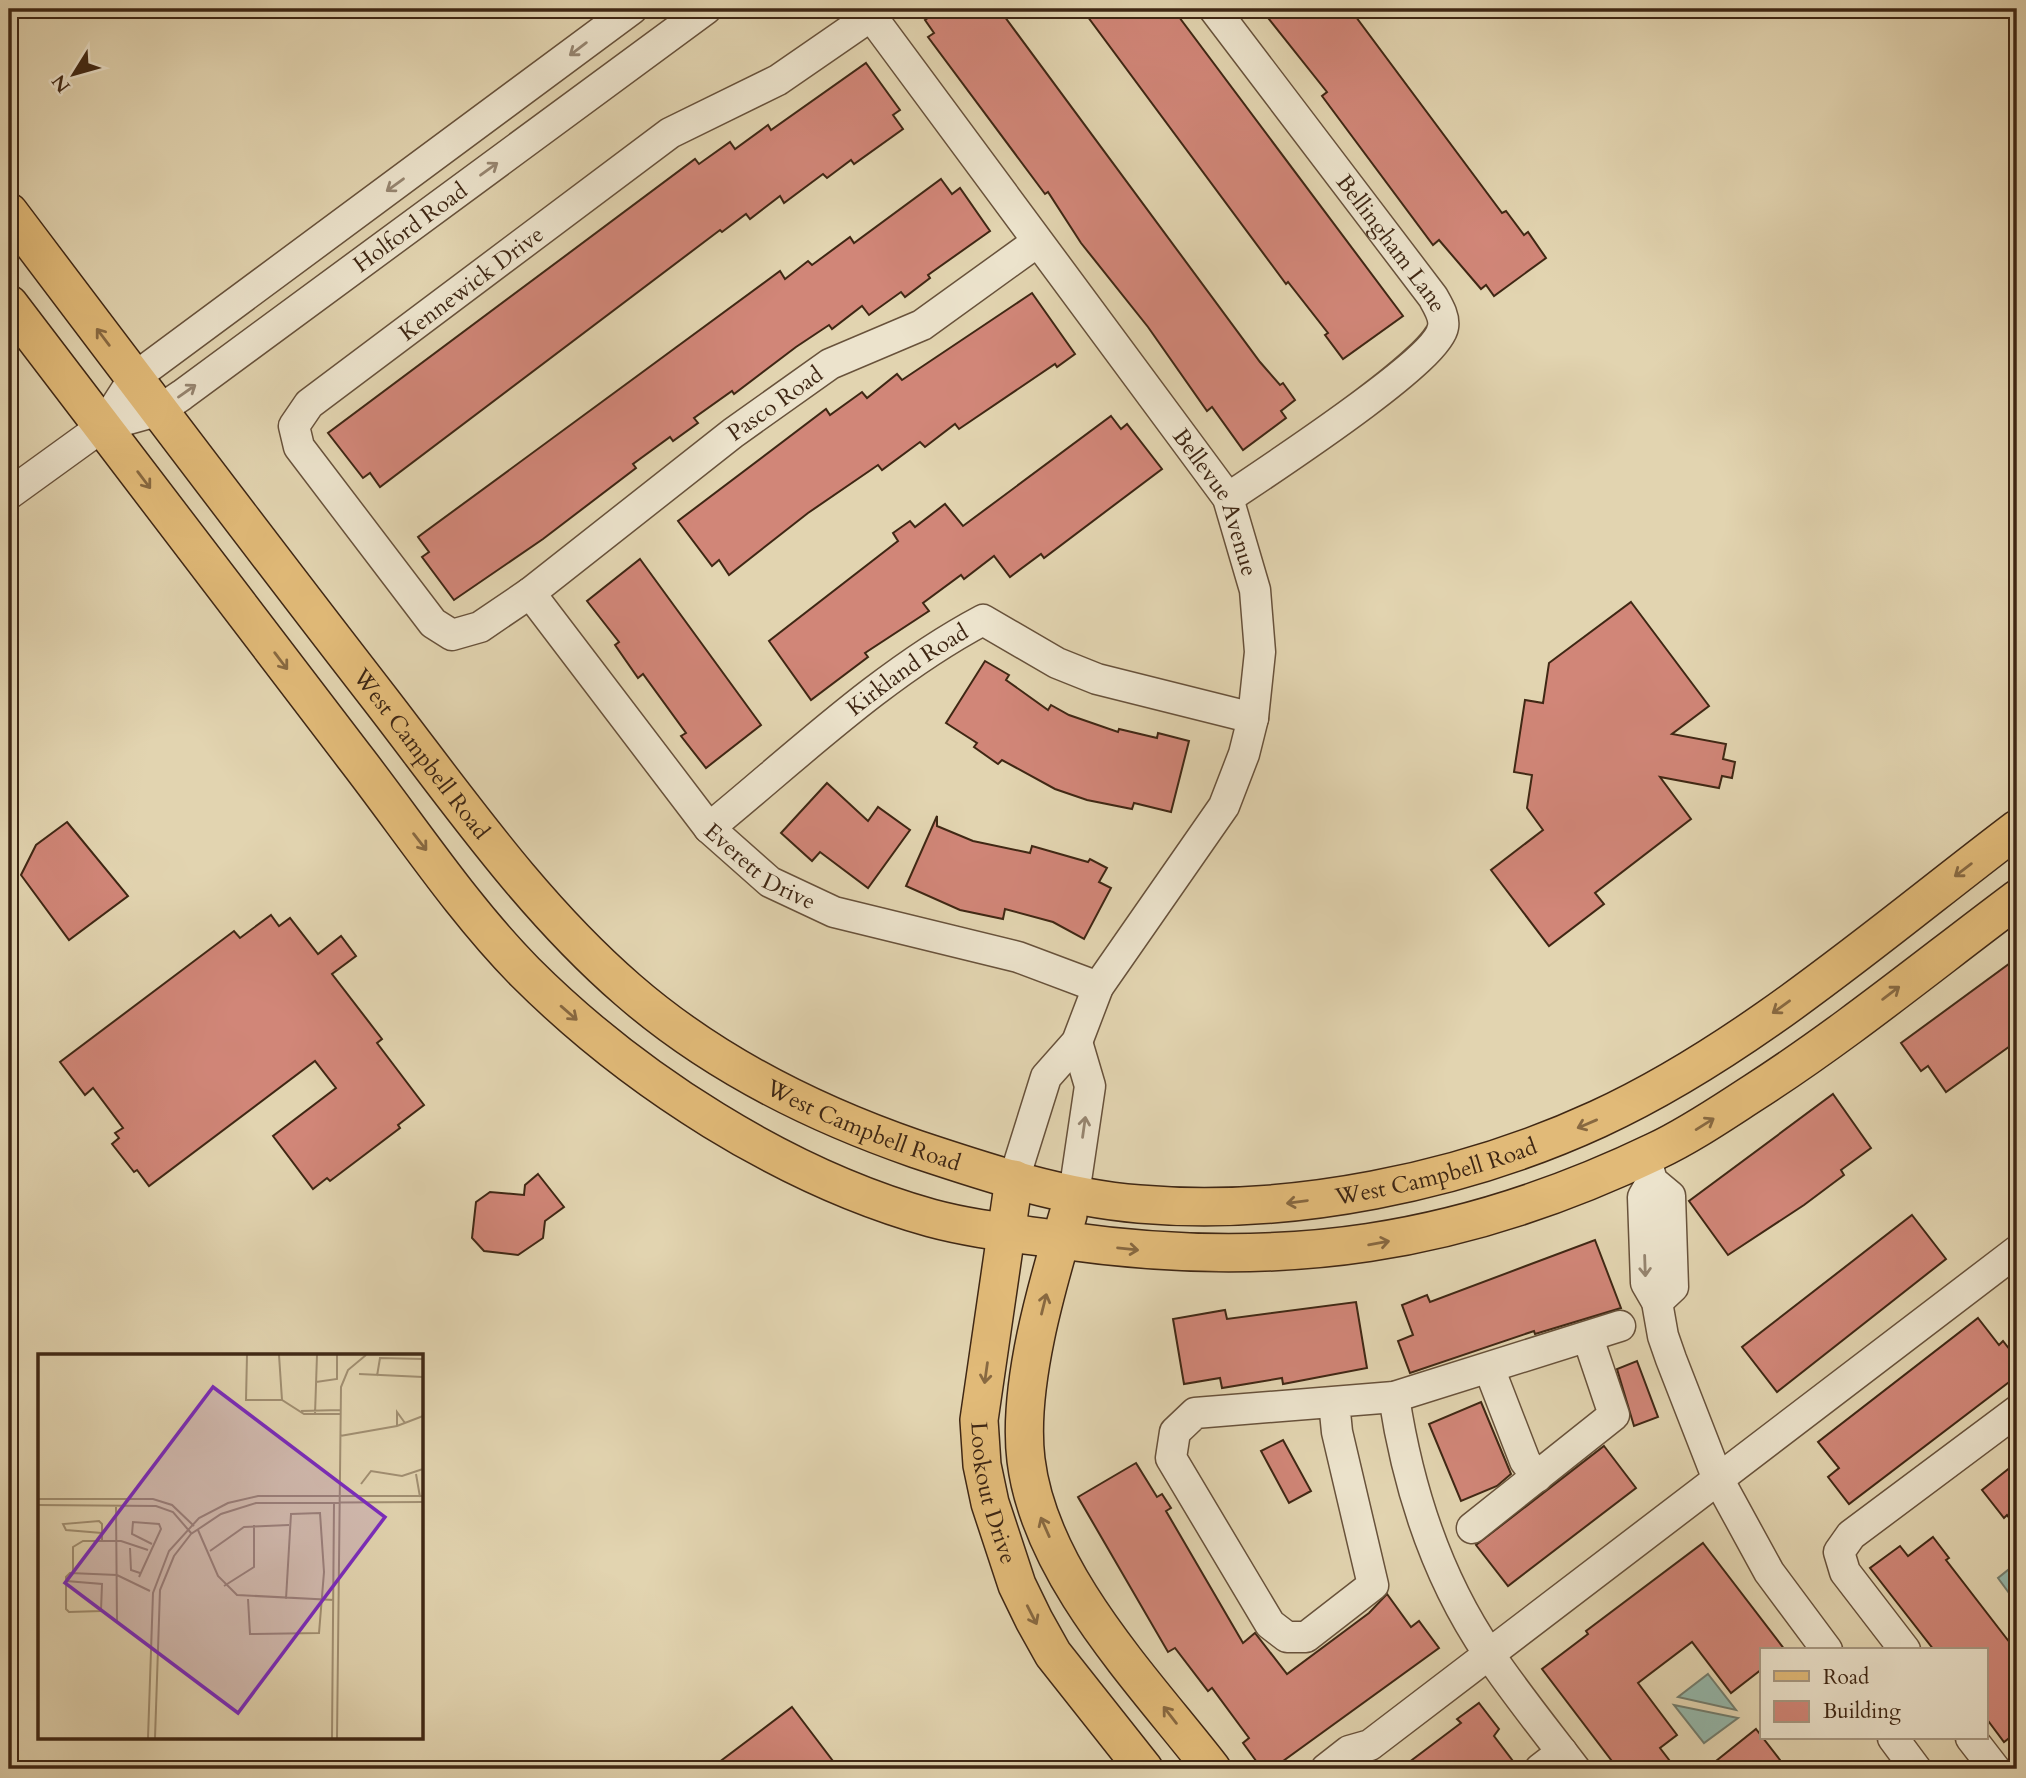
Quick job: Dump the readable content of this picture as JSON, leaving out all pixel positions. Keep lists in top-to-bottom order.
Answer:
{
  "streets": {
    "main road": ["West Campbell Road", "Lookout Drive"],
    "street": [
      "Holford Road",
      "Bellingham Lane",
      "Kennewick Drive",
      "Pasco Road",
      "Bellevue Avenue",
      "Kirkland Road",
      "Everett Drive"
    ]
  },
  "crossings": [
    ["Holford Road", "West Campbell Road"],
    ["Bellingham Lane", "Bellevue Avenue"],
    ["Kennewick Drive", "Pasco Road"],
    ["Kennewick Drive", "Bellevue Avenue"],
    ["Pasco Road", "Bellevue Avenue"],
    ["Pasco Road", "Everett Drive"],
    ["Bellevue Avenue", "Kirkland Road"],
    ["Bellevue Avenue", "West Campbell Road"],
    ["Bellevue Avenue", "Everett Drive"],
    ["Bellevue Avenue", "Lookout Drive"],
    ["Kirkland Road", "Everett Drive"],
    ["West Campbell Road", "Lookout Drive"]
  ],
  "legend": ["Road", "Building"],
  "north": "bottom left"
}
